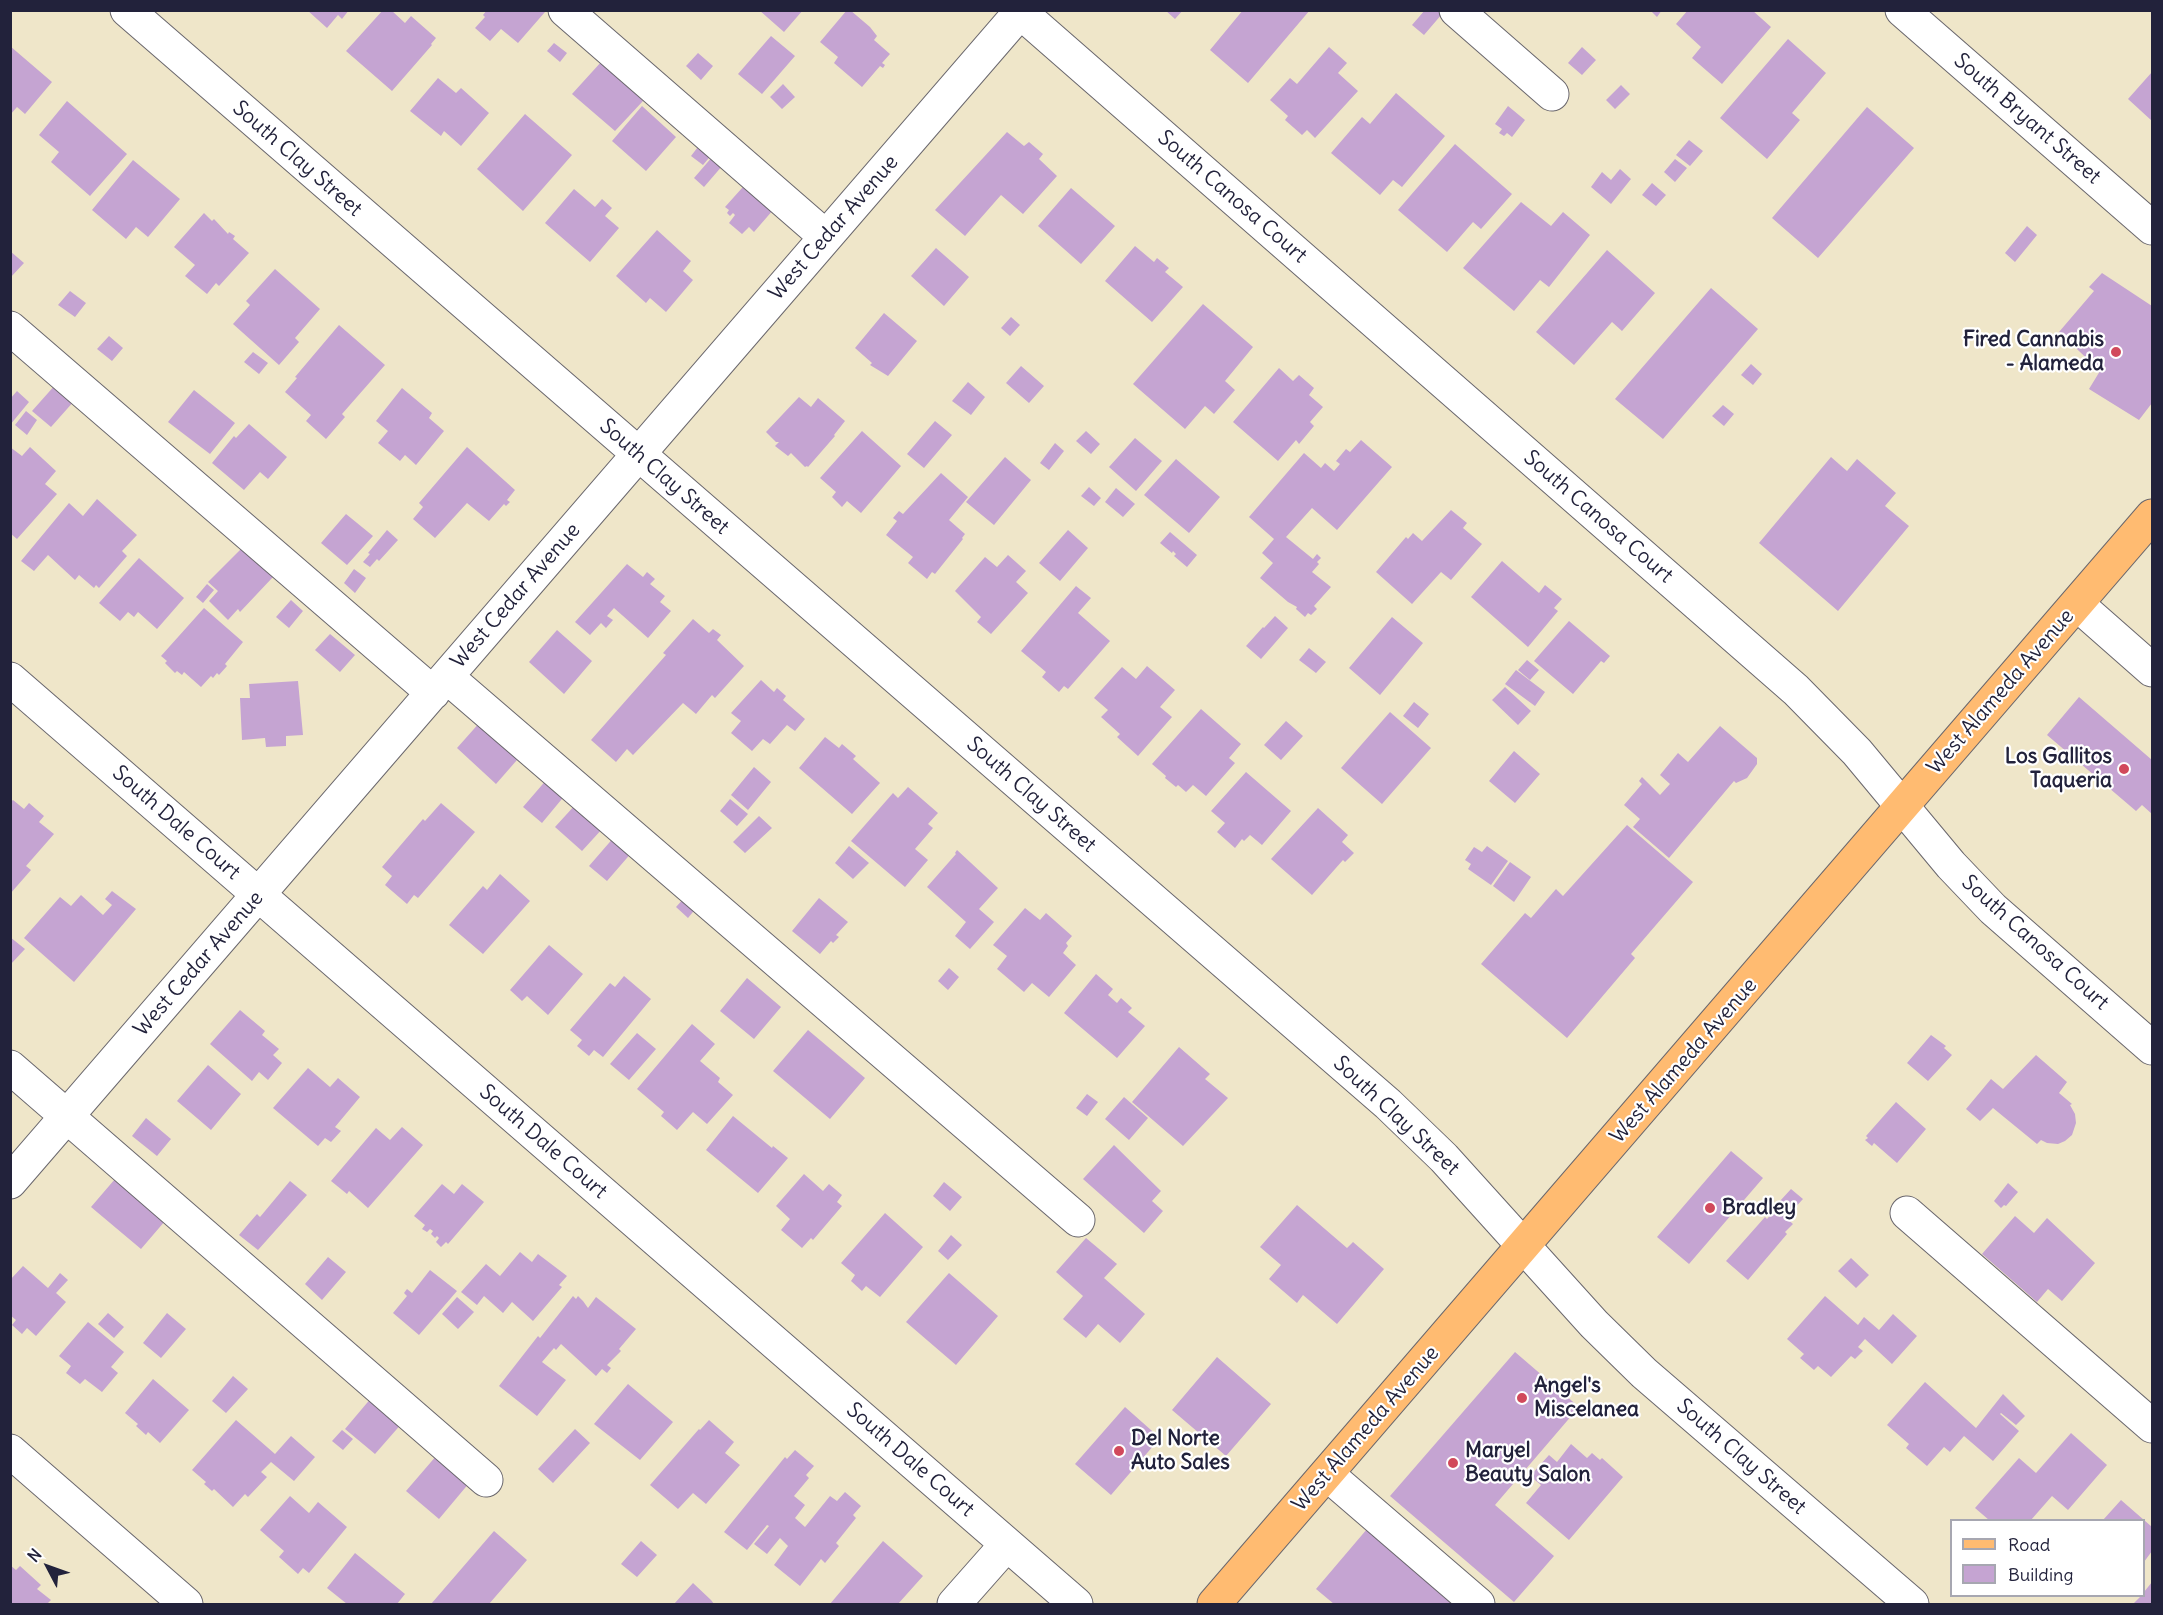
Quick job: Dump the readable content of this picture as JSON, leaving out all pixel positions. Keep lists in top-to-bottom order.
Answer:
{
  "streets": {
    "main road": ["West Alameda Avenue"],
    "street": [
      "South Bryant Street",
      "South Clay Street",
      "South Canosa Court",
      "West Cedar Avenue",
      "South Dale Court"
    ]
  },
  "crossings": [
    ["South Clay Street", "West Cedar Avenue"],
    ["South Clay Street", "West Alameda Avenue"],
    ["South Canosa Court", "West Cedar Avenue"],
    ["South Canosa Court", "West Alameda Avenue"],
    ["West Cedar Avenue", "South Dale Court"]
  ],
  "places": [
    "Fired Cannabis - Alameda",
    "Los Gallitos Taqueria",
    "Bradley",
    "Angel's Miscelanea",
    "Del Norte Auto Sales",
    "Maryel Beauty Salon"
  ],
  "legend": ["Road", "Building"],
  "north": "top left"
}
